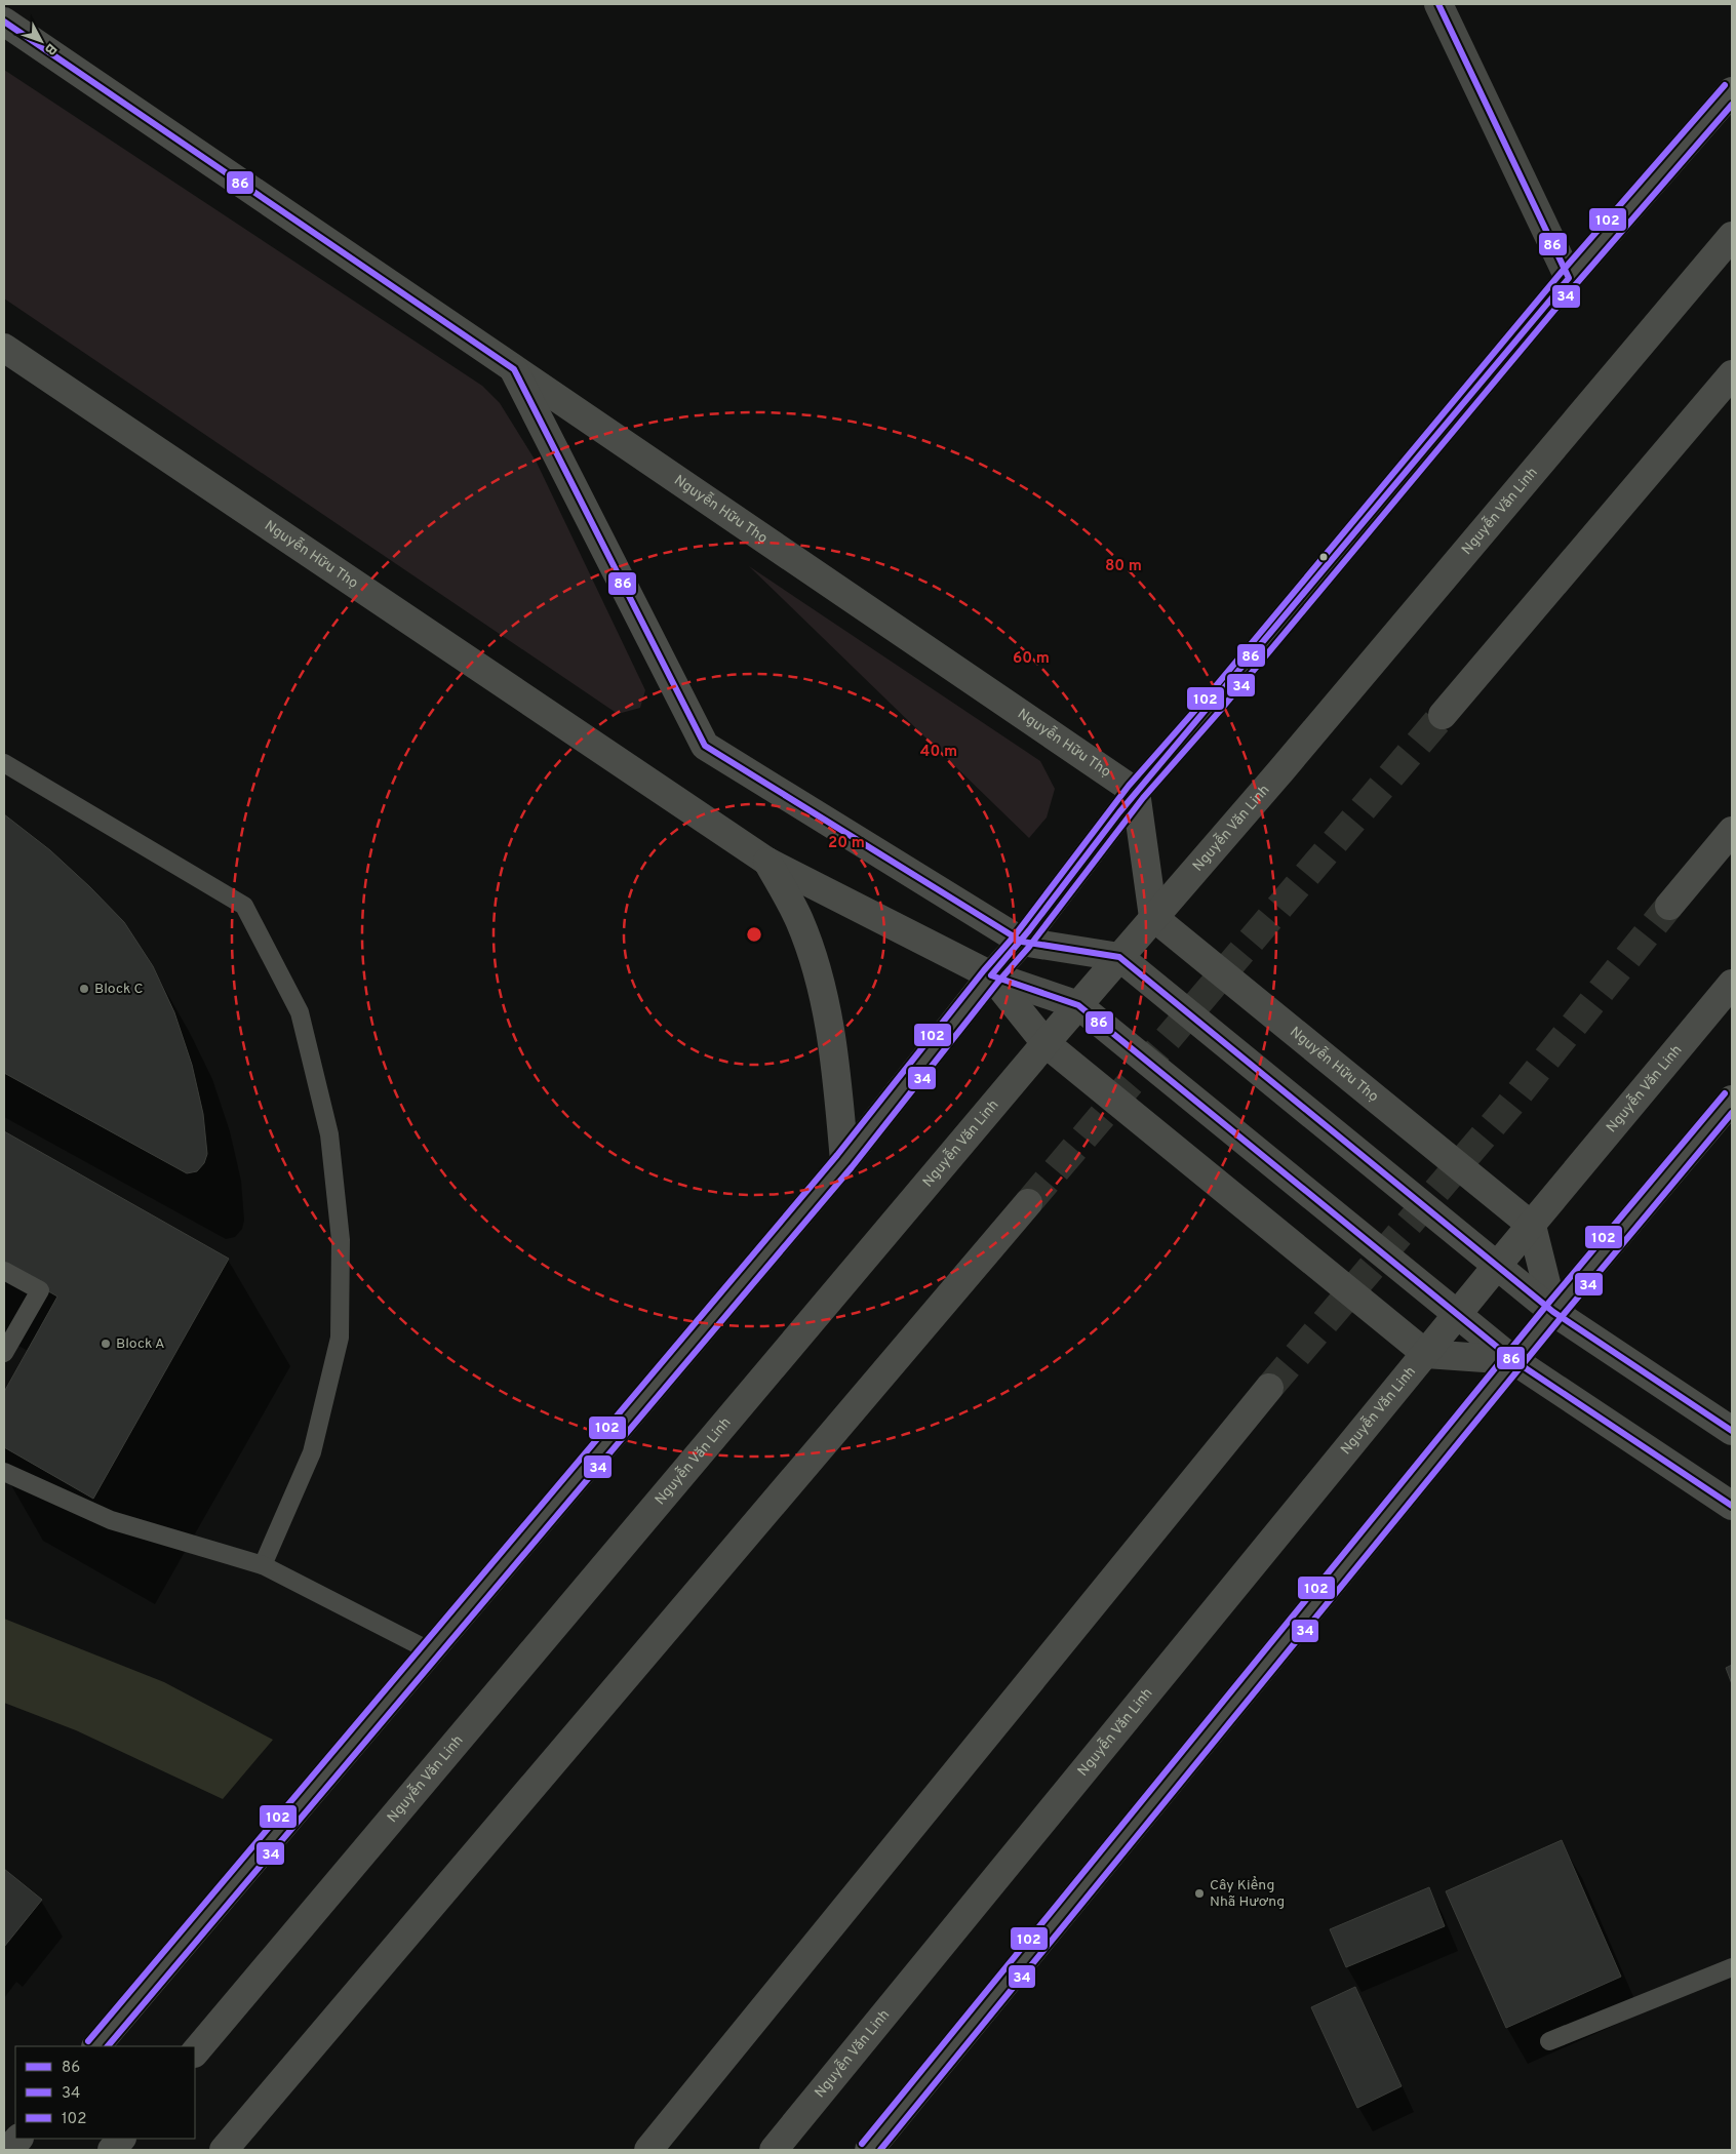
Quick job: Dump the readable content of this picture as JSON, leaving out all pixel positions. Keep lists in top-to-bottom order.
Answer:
{
  "streets": {
    "main road": ["Nguyễn Hữu Thọ", "Nguyễn Văn Linh"]
  },
  "crossings": [
    ["Nguyễn Hữu Thọ", "Nguyễn Văn Linh"]
  ],
  "places": ["Block C", "Block A", "Cây Kiểng Nhã Hương"],
  "lines": ["transit line 86", "transit line 102", "transit line 34"],
  "legend": ["86", "34", "102"],
  "north": "bottom right",
  "rings": [
    "80 m",
    "60 m",
    "40 m",
    "20 m"
  ]
}
